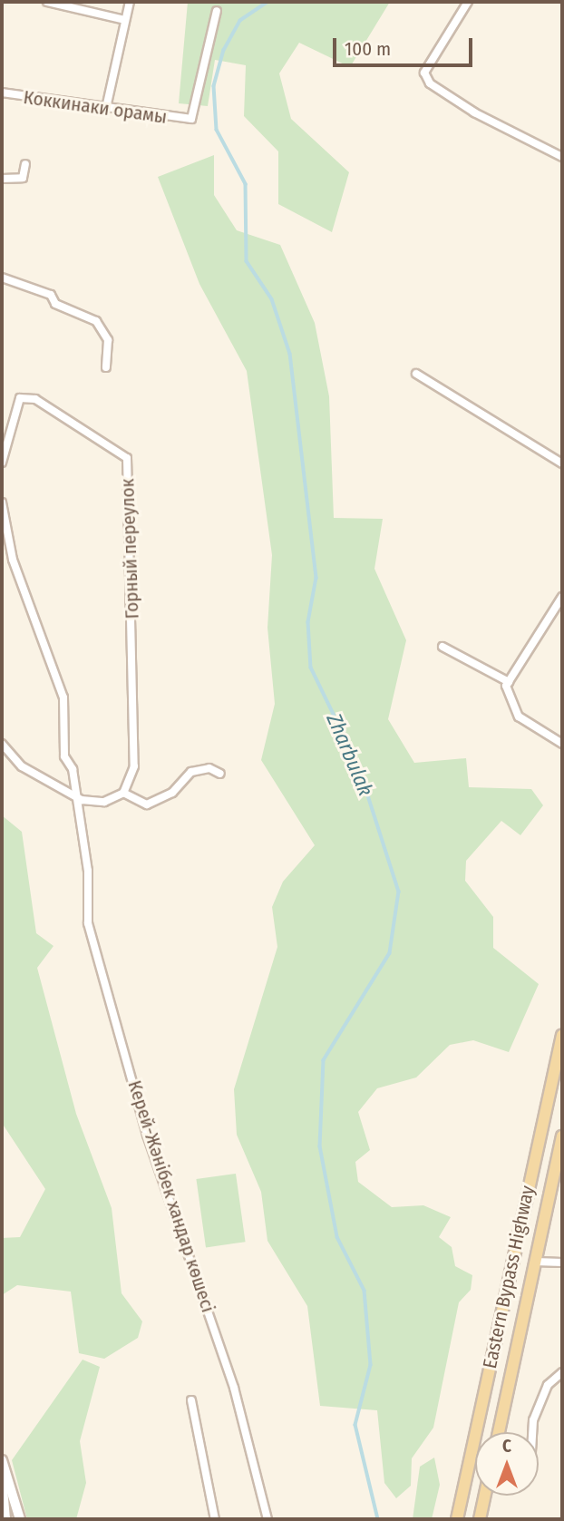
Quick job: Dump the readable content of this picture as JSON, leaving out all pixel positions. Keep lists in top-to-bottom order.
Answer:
{
  "streets": {
    "main road": ["Eastern Bypass Highway"],
    "street": ["Коккинаки орамы", "Горный переулок", "Керей-Жәнібек хандар көшесі"]
  },
  "water": ["Zharbulak"],
  "scale_bar": "100 m",
  "north": "top"
}
